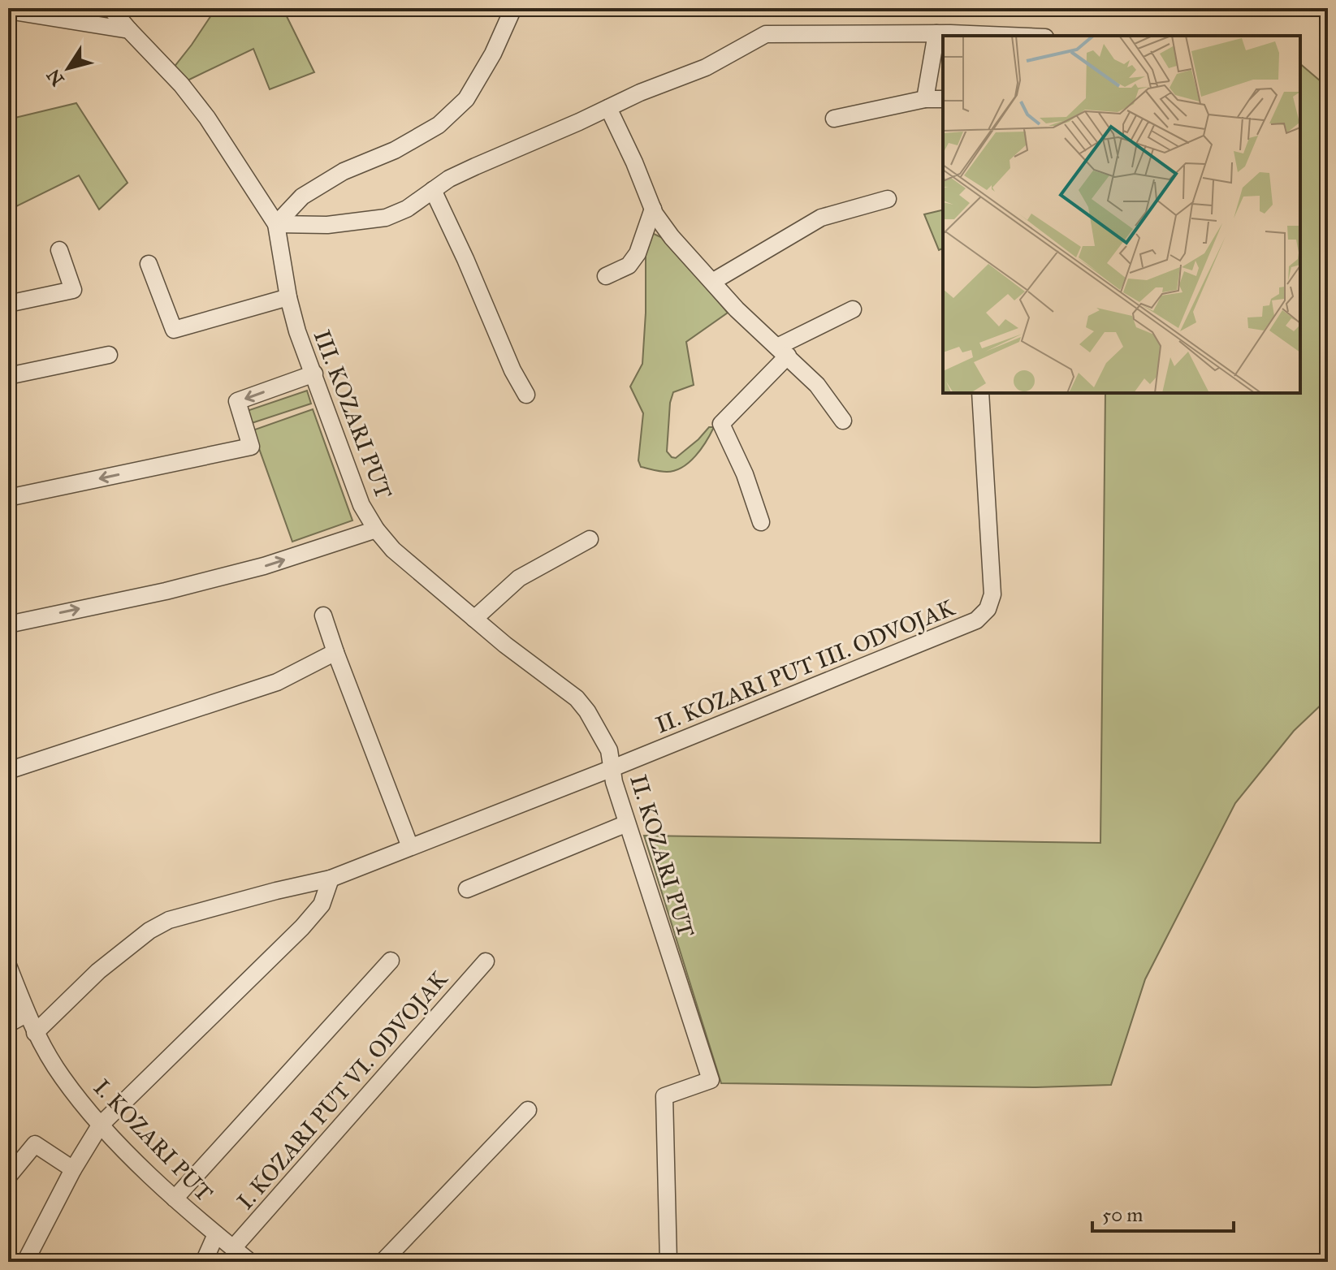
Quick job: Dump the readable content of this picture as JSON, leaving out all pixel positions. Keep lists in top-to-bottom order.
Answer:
{
  "streets": {
    "street": [
      "III. KOZARI PUT",
      "II. KOZARI PUT III. ODVOJAK",
      "II. KOZARI PUT",
      "I. KOZARI PUT VI. ODVOJAK",
      "I. KOZARI PUT"
    ]
  },
  "crossings": [
    ["III. KOZARI PUT", "II. KOZARI PUT III. ODVOJAK"],
    ["III. KOZARI PUT", "II. KOZARI PUT"],
    ["II. KOZARI PUT III. ODVOJAK", "II. KOZARI PUT"],
    ["II. KOZARI PUT", "I. KOZARI PUT"],
    ["I. KOZARI PUT VI. ODVOJAK", "I. KOZARI PUT"]
  ],
  "scale_bar": "50 m",
  "north": "bottom left"
}
